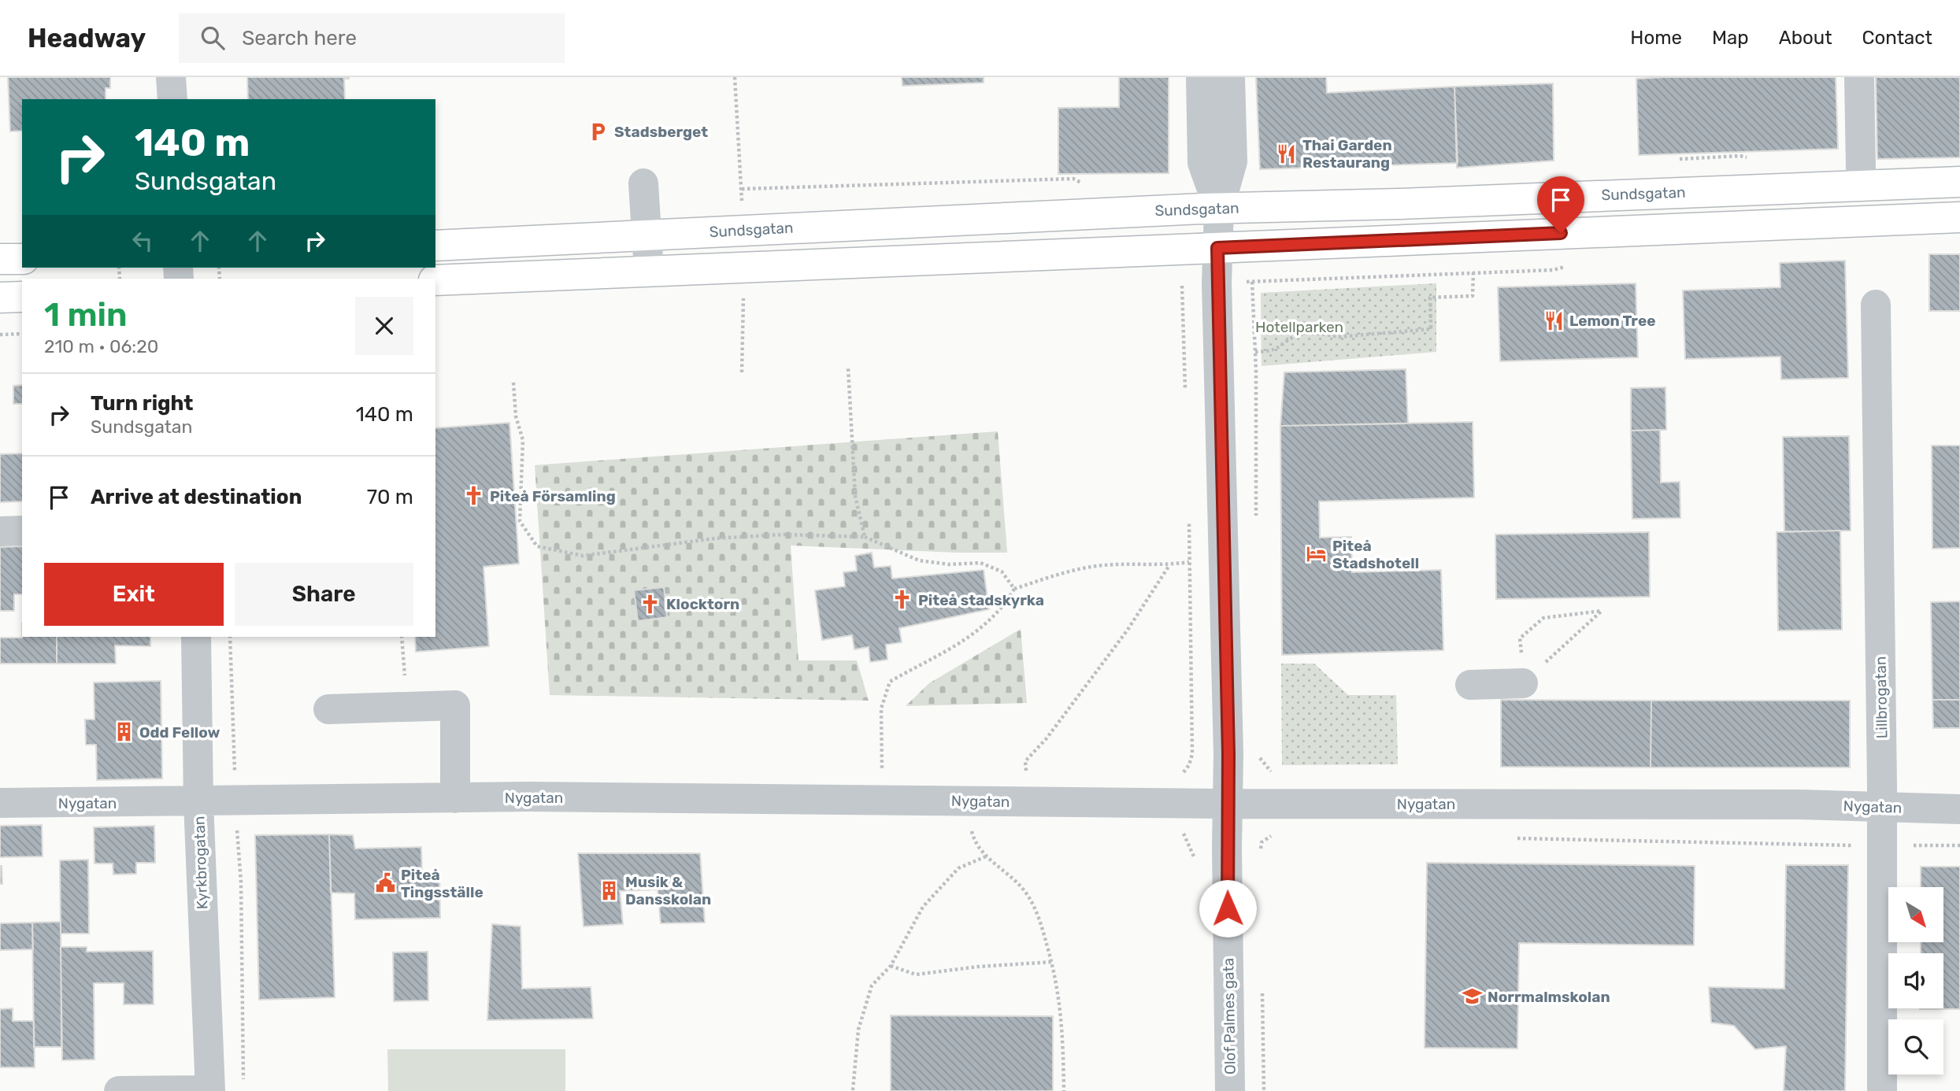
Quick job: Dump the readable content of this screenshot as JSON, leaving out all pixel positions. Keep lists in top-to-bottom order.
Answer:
{
  "streets": {
    "main road": ["Sundsgatan"],
    "street": [
      "Lillbrogatan",
      "Nygatan",
      "Kyrkbrogatan",
      "Olof Palmes gata"
    ]
  },
  "crossings": [
    ["Sundsgatan", "Olof Palmes gata"],
    ["Lillbrogatan", "Nygatan"],
    ["Nygatan", "Kyrkbrogatan"],
    ["Nygatan", "Olof Palmes gata"]
  ],
  "parks": ["Hotellparken"],
  "places": {
    "parking": ["Stadsberget"],
    "restaurant": ["Thai Garden Restaurang", "Lemon Tree"],
    "church": ["Piteå Församling", "Piteå stadskyrka", "Klocktorn"],
    "hotel": ["Piteå Stadshotell"],
    "building": ["Odd Fellow", "Musik & Dansskolan"],
    "public building": ["Piteå Tingsställe"],
    "school or university": ["Norrmalmskolan"]
  },
  "north": "bottom right",
  "page": {
    "header": "Headway",
    "search": "Search here",
    "nav": [
      "Home",
      "Map",
      "About",
      "Contact"
    ],
    "turn": ["140 m", "Sundsgatan"],
    "heading": ["1 min", "210 m · 06:20"],
    "list": [
      {
        "name": "Turn right",
        "note": "Sundsgatan",
        "value": "140 m"
      },
      {
        "name": "Arrive at destination",
        "value": "70 m"
      }
    ],
    "buttons": ["Exit", "Share"]
  }
}
